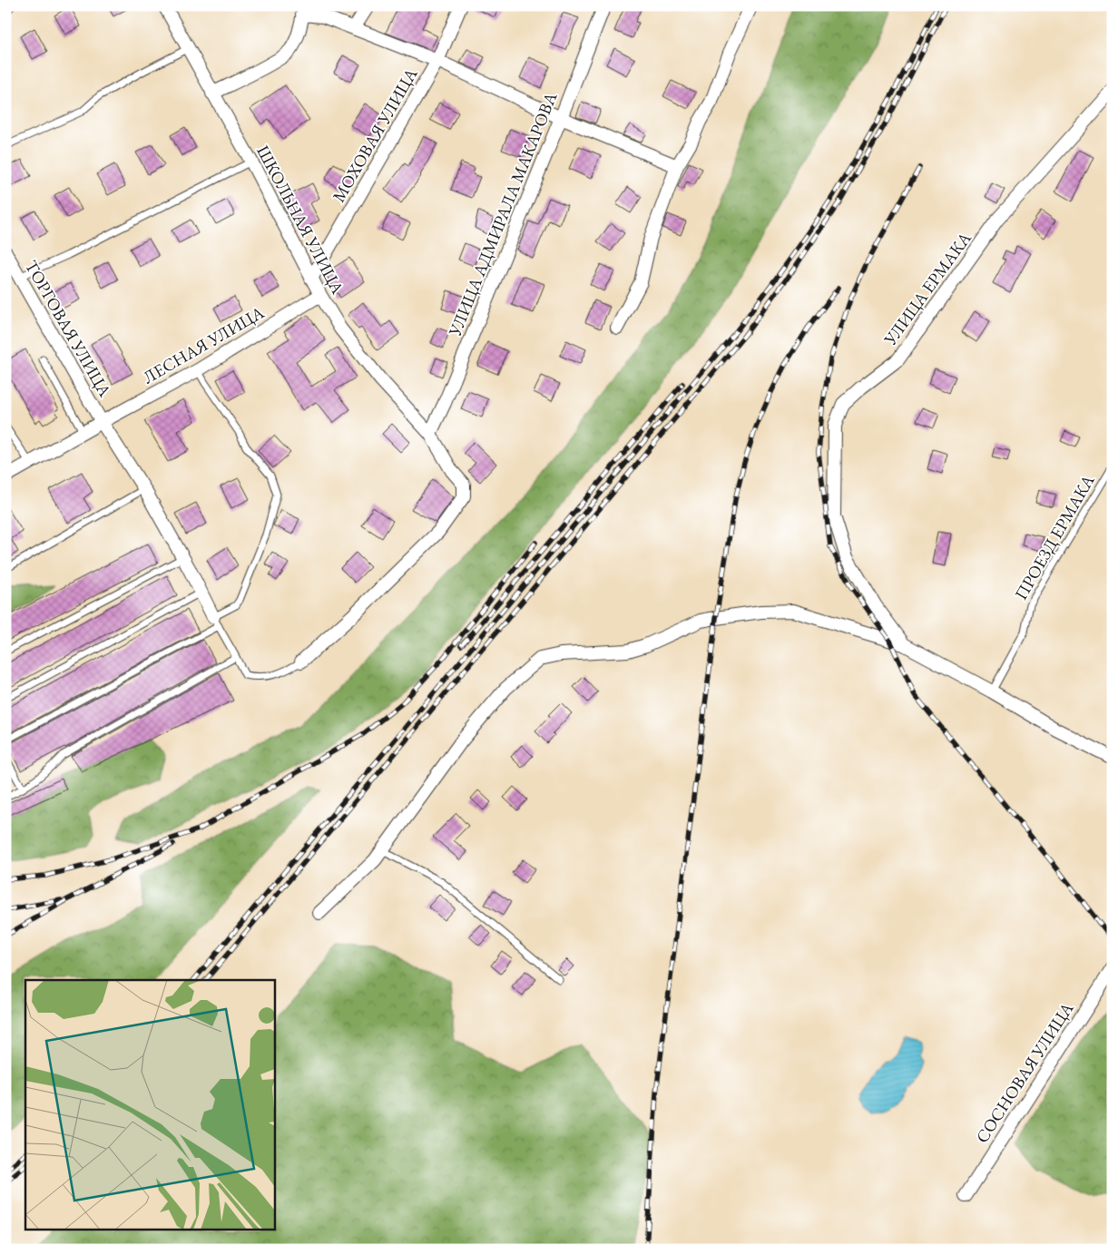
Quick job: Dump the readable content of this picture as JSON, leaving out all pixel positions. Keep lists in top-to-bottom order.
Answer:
{
  "streets": {
    "street": [
      "МОХОВАЯ УЛИЦА",
      "УЛИЦА АДМИРАЛА МАКАРОВА",
      "ШКОЛЬНАЯ УЛИЦА",
      "УЛИЦА ЕРМАКА",
      "ТОРГОВАЯ УЛИЦА",
      "ЛЕСНАЯ УЛИЦА",
      "СОСНОВАЯ УЛИЦА"
    ],
    "lane": ["ПРОЕЗД ЕРМАКА"]
  },
  "crossings": [
    ["МОХОВАЯ УЛИЦА", "ШКОЛЬНАЯ УЛИЦА"],
    ["УЛИЦА АДМИРАЛА МАКАРОВА", "ШКОЛЬНАЯ УЛИЦА"],
    ["ШКОЛЬНАЯ УЛИЦА", "ЛЕСНАЯ УЛИЦА"],
    ["ТОРГОВАЯ УЛИЦА", "ЛЕСНАЯ УЛИЦА"]
  ]
}
